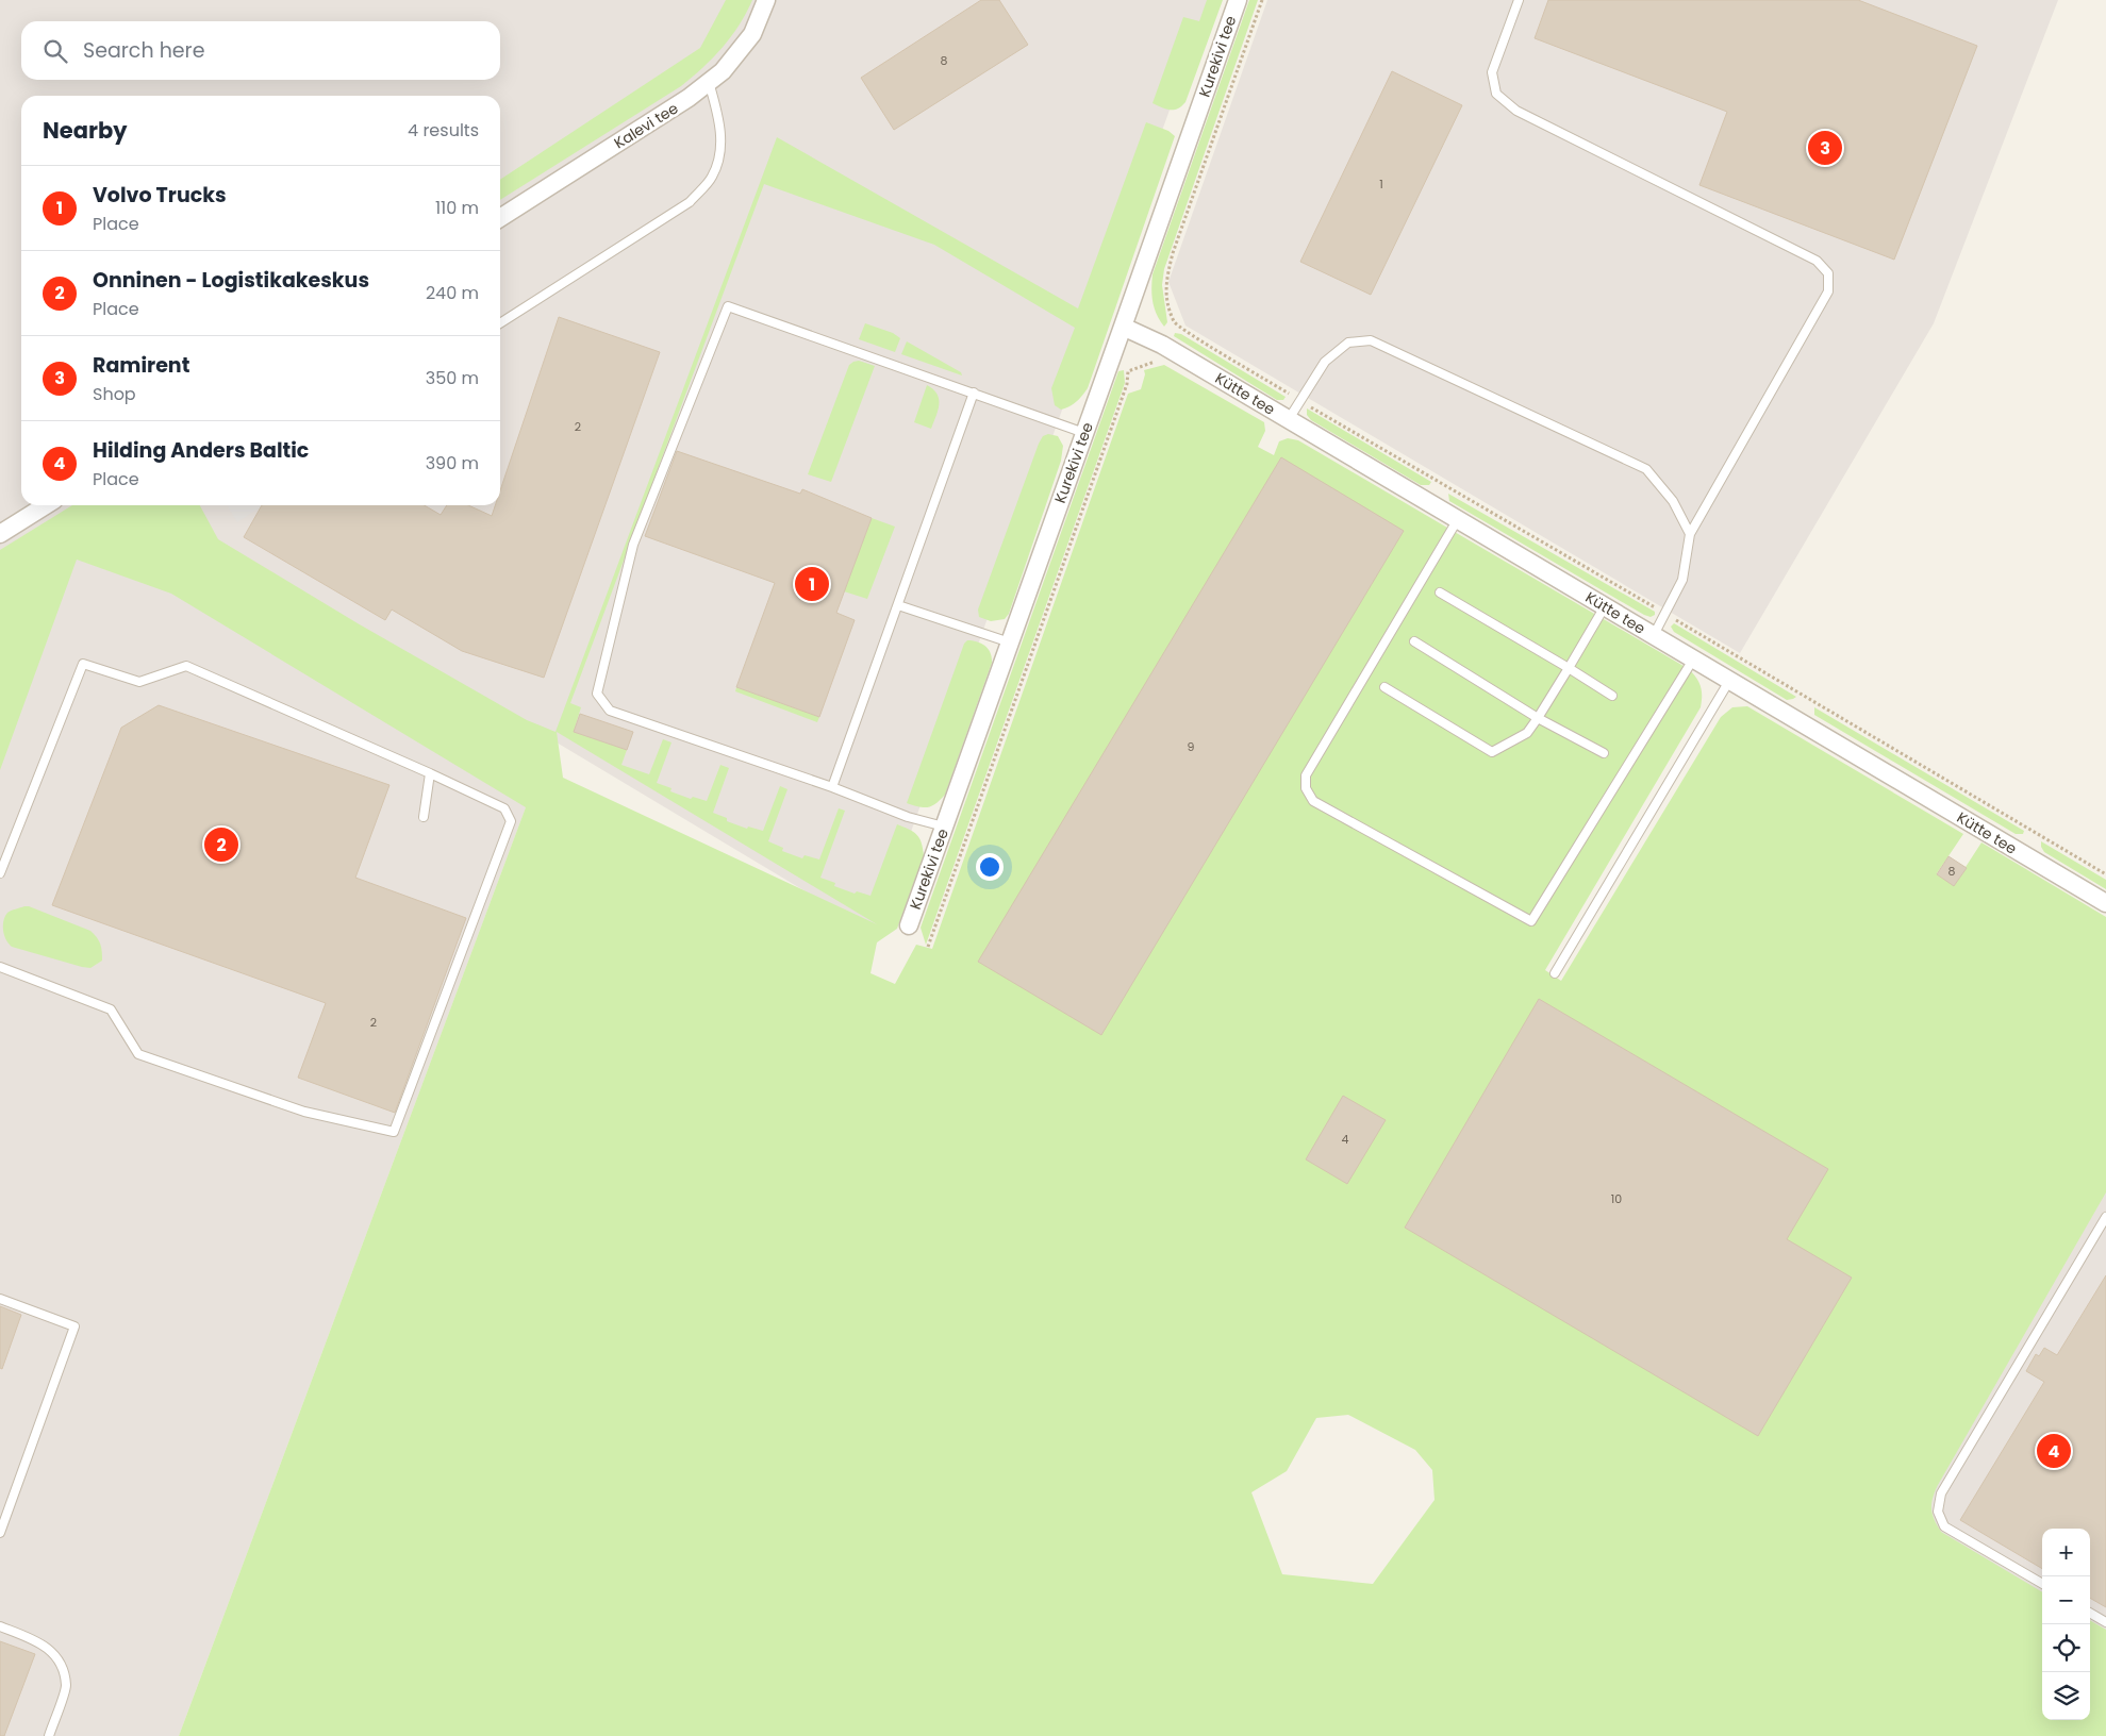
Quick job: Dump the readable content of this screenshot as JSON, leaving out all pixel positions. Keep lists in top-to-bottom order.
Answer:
{
  "streets": {
    "street": ["Kurekivi tee", "Kalevi tee", "Kütte tee"]
  },
  "crossings": [
    ["Kurekivi tee", "Kütte tee"]
  ],
  "house_numbers": [
    "8",
    "1",
    "2",
    "9",
    "8",
    "2",
    "4",
    "10"
  ],
  "page": {
    "search": "Search here",
    "heading": ["Nearby", "4 results"],
    "pins": [
      "3",
      "1",
      "2",
      "4"
    ],
    "list": [
      {
        "mark": "1",
        "name": "Volvo Trucks",
        "note": "Place",
        "value": "110 m"
      },
      {
        "mark": "2",
        "name": "Onninen - Logistikakeskus",
        "note": "Place",
        "value": "240 m"
      },
      {
        "mark": "3",
        "name": "Ramirent",
        "note": "Shop",
        "value": "350 m"
      },
      {
        "mark": "4",
        "name": "Hilding Anders Baltic",
        "note": "Place",
        "value": "390 m"
      }
    ],
    "map_buttons": ["+", "−"]
  }
}
